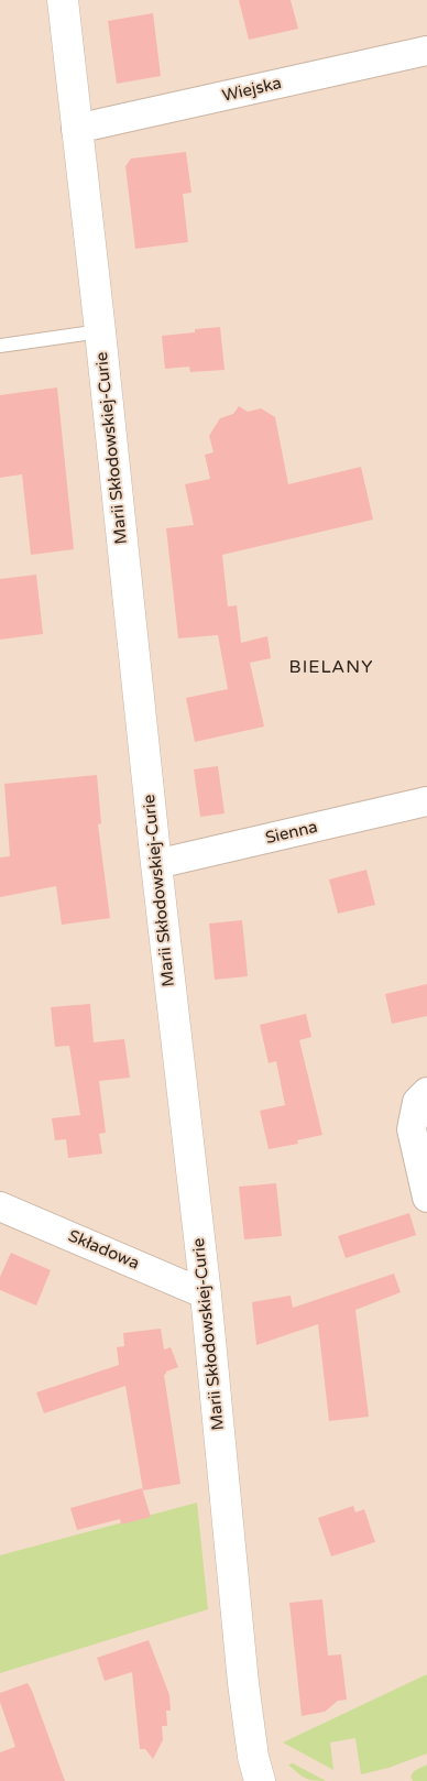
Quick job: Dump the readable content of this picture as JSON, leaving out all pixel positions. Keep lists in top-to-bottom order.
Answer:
{
  "streets": {
    "street": [
      "Wiejska",
      "Marii Skłodowskiej-Curie",
      "Sienna",
      "Składowa"
    ]
  },
  "crossings": [
    ["Wiejska", "Marii Skłodowskiej-Curie"],
    ["Marii Skłodowskiej-Curie", "Sienna"],
    ["Marii Skłodowskiej-Curie", "Składowa"]
  ],
  "districts": ["BIELANY"]
}
